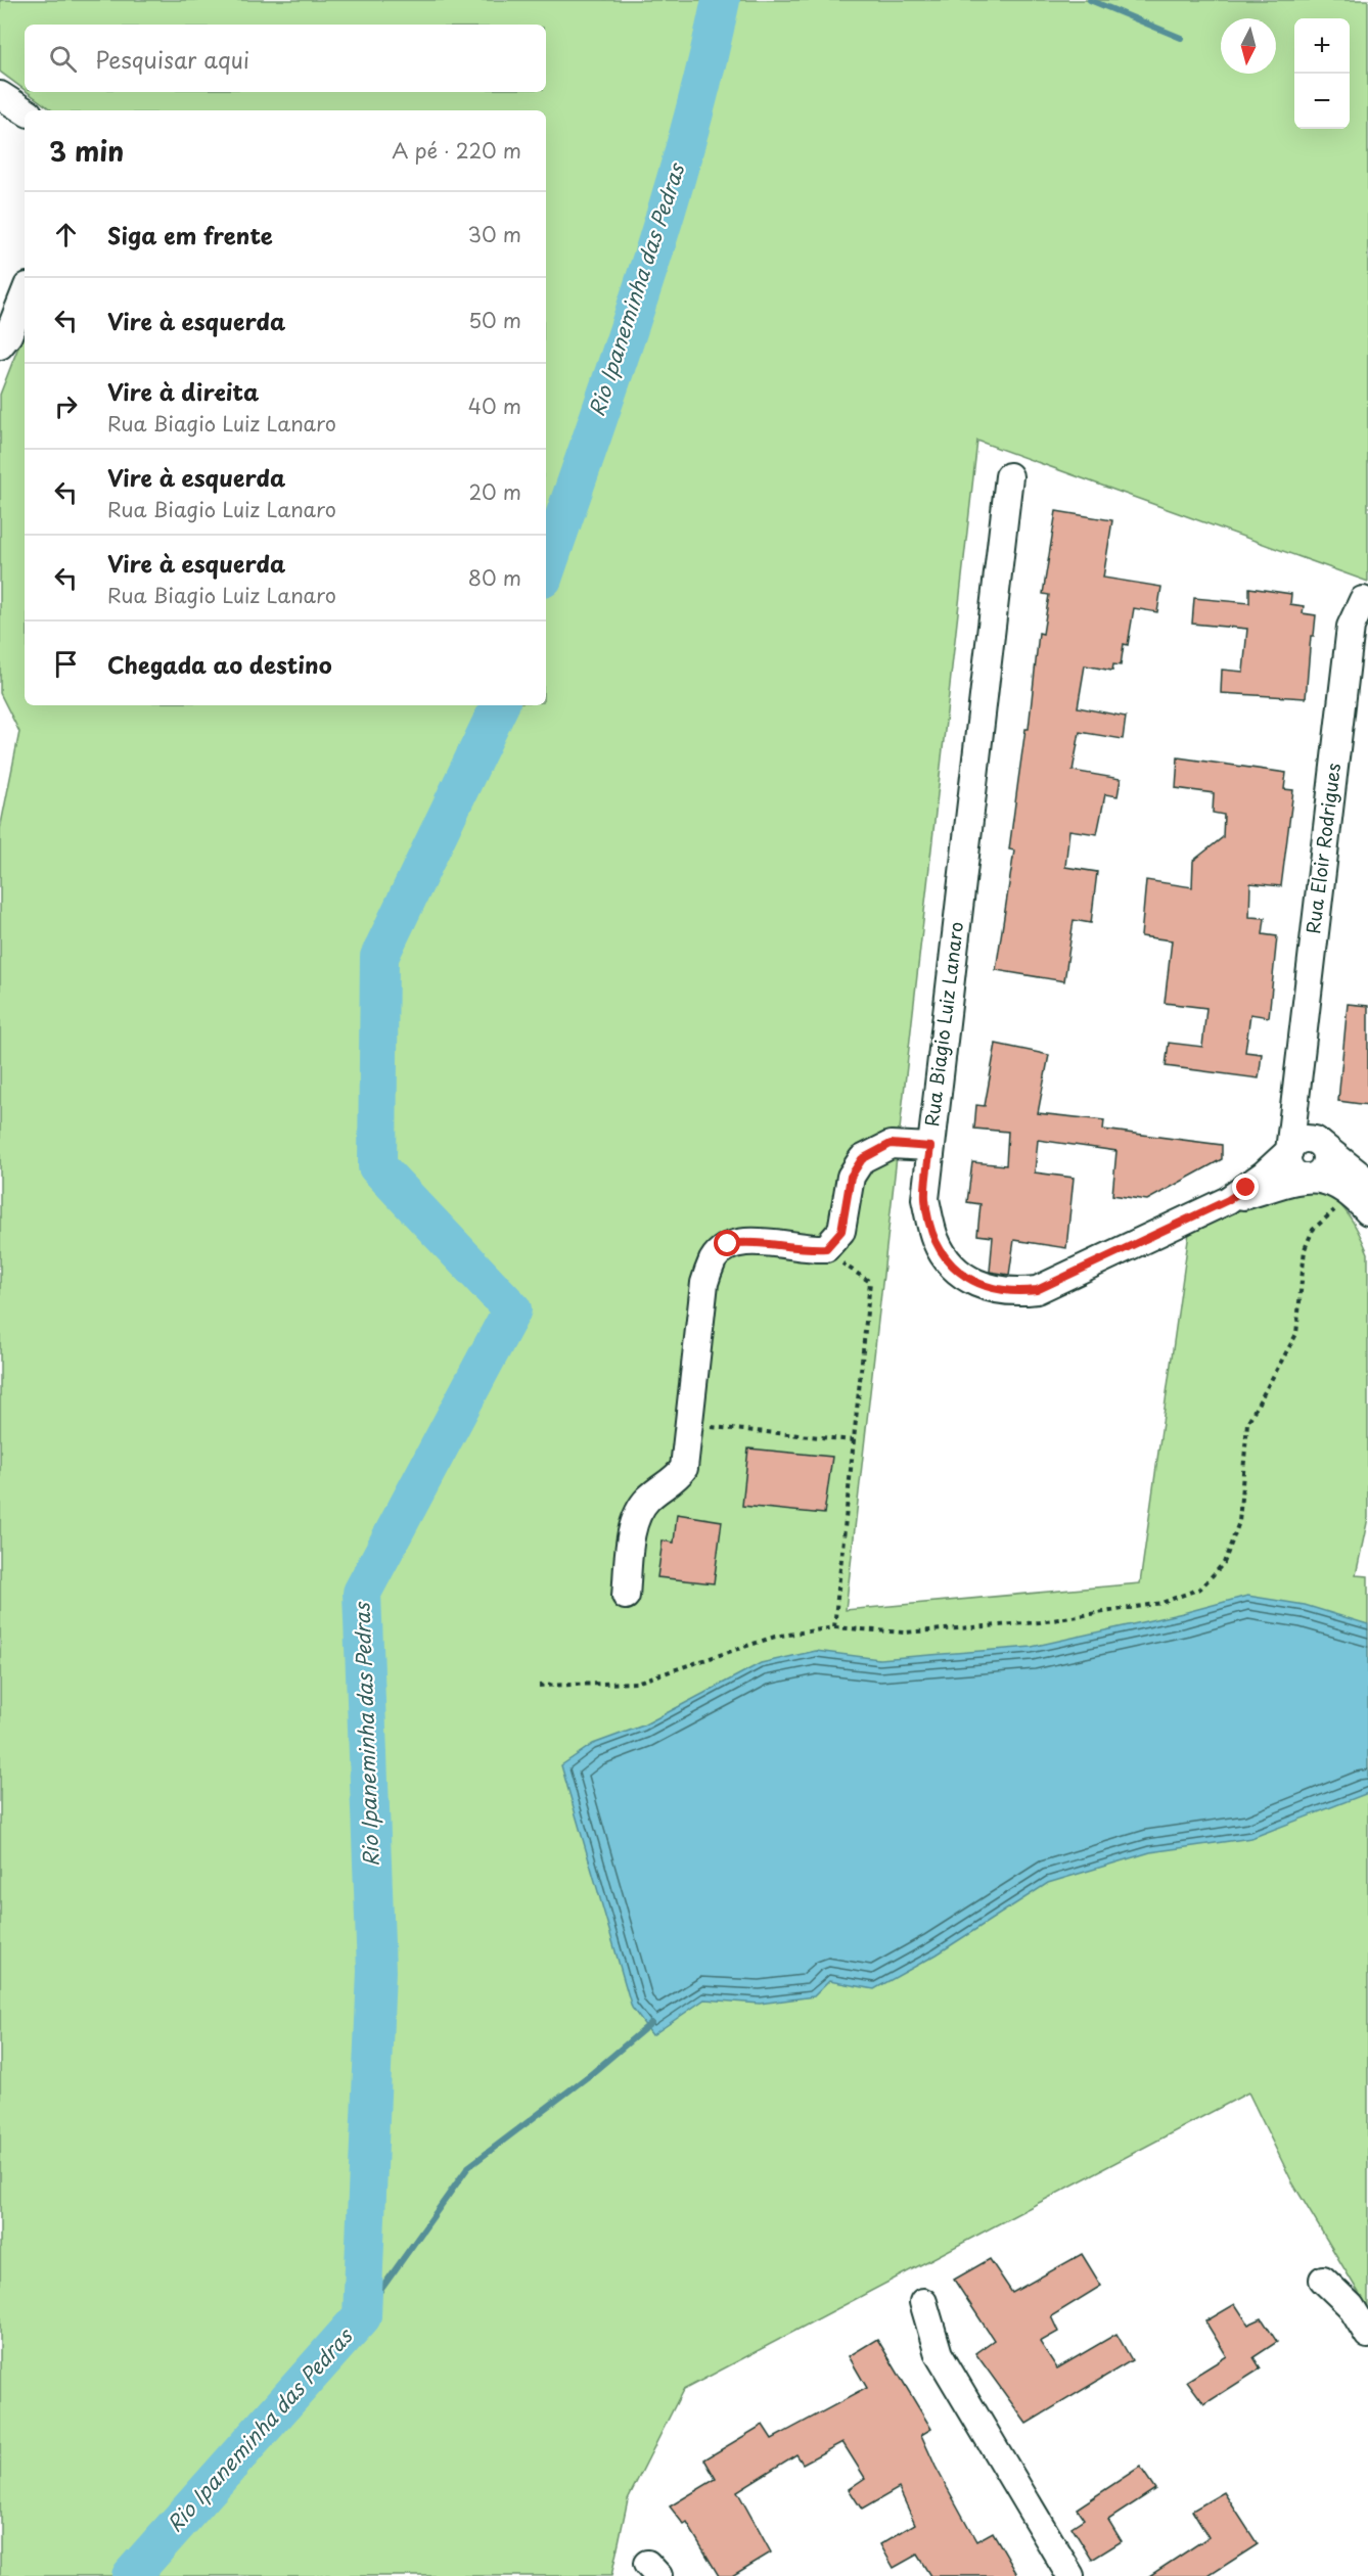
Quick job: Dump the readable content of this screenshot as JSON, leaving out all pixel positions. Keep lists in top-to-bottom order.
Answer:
{
  "streets": {
    "street": ["Rua Eloir Rodrigues", "Rua Biagio Luiz Lanaro"]
  },
  "crossings": [
    ["Rua Eloir Rodrigues", "Rua Biagio Luiz Lanaro"]
  ],
  "water": ["Rio Ipaneminha das Pedras"],
  "north": "bottom",
  "page": {
    "map_buttons": ["+", "−"],
    "search": "Pesquisar aqui",
    "heading": ["3 min", "A pé · 220 m"],
    "list": [
      ["Siga em frente", "30 m"],
      ["Vire à esquerda", "50 m"],
      ["Vire à direita", "Rua Biagio Luiz Lanaro", "40 m"],
      ["Vire à esquerda", "Rua Biagio Luiz Lanaro", "20 m"],
      ["Vire à esquerda", "Rua Biagio Luiz Lanaro", "80 m"],
      "Chegada ao destino"
    ]
  }
}
